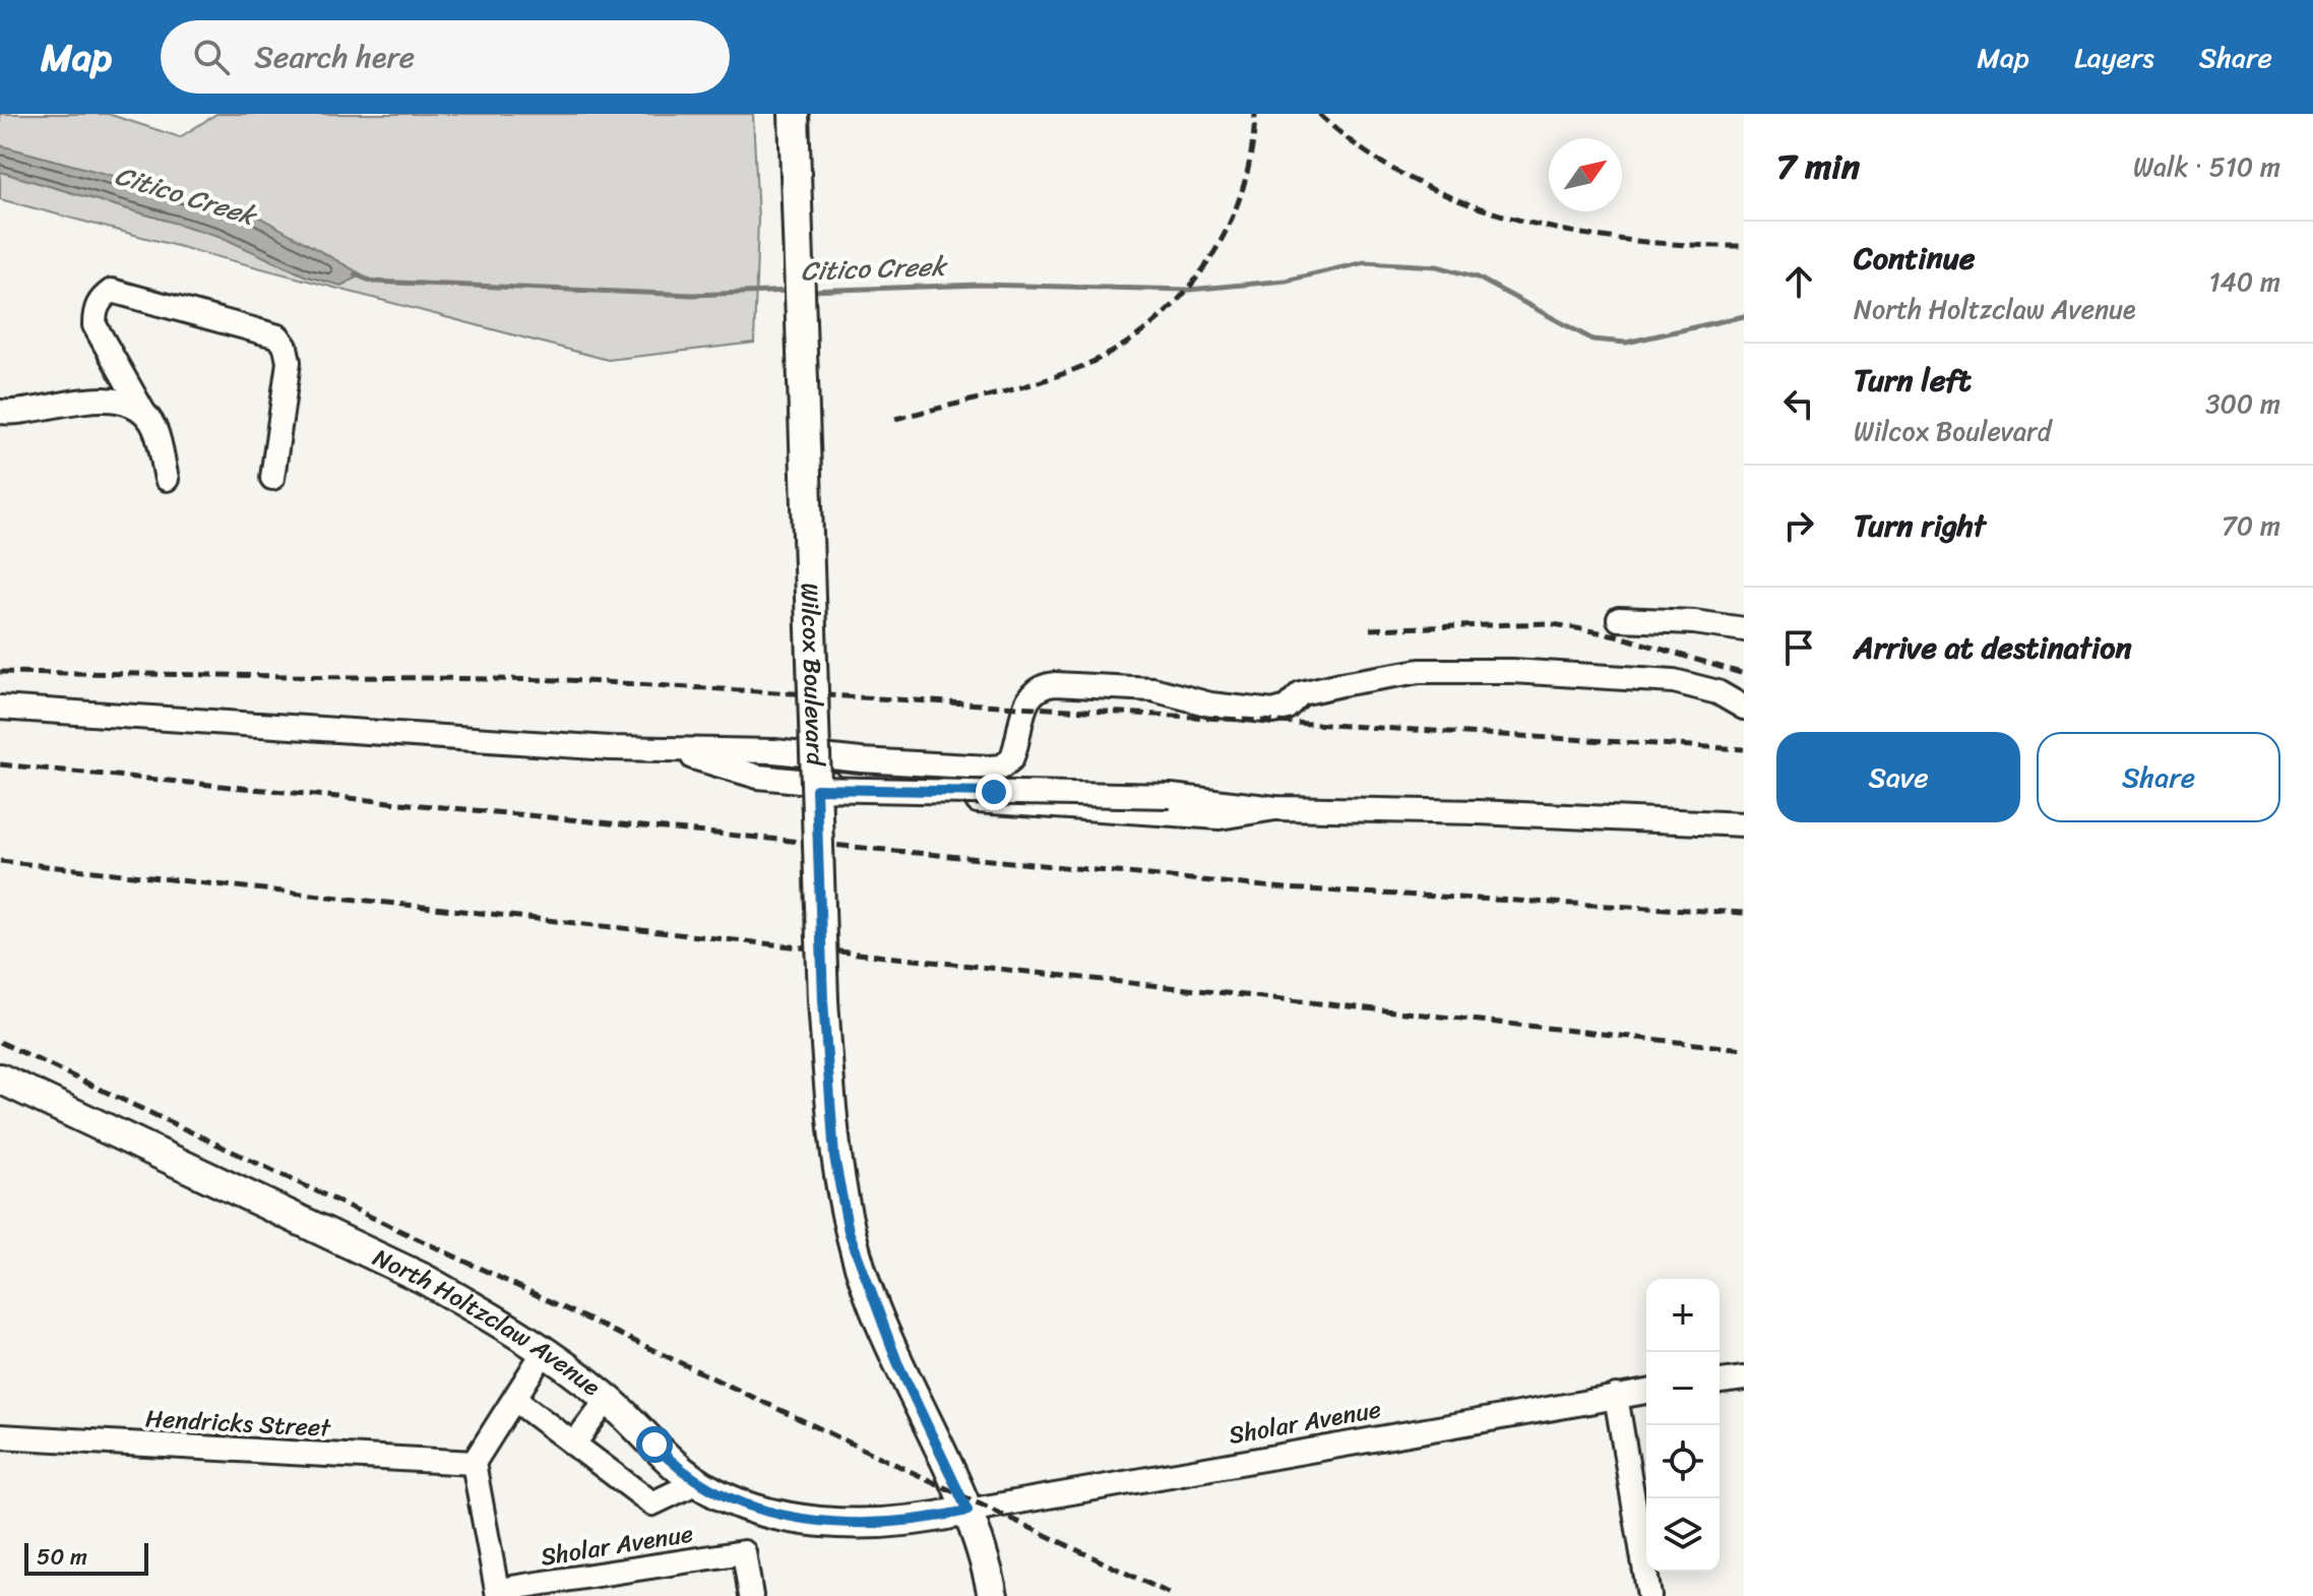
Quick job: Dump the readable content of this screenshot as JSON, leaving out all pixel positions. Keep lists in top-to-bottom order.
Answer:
{
  "streets": {
    "main road": ["Wilcox Boulevard", "North Holtzclaw Avenue"],
    "street": ["Sholar Avenue", "Hendricks Street"]
  },
  "crossings": [
    ["Wilcox Boulevard", "North Holtzclaw Avenue"],
    ["Wilcox Boulevard", "Sholar Avenue"],
    ["North Holtzclaw Avenue", "Sholar Avenue"]
  ],
  "water": ["Citico Creek"],
  "scale_bar": "50 m",
  "north": "top right",
  "page": {
    "header": "Map",
    "search": "Search here",
    "nav": ["Map", "Layers", "Share"],
    "heading": ["7 min", "Walk · 510 m"],
    "list": [
      ["Continue", "North Holtzclaw Avenue", "140 m"],
      ["Turn left", "Wilcox Boulevard", "300 m"],
      ["Turn right", "70 m"],
      "Arrive at destination"
    ],
    "buttons": ["Save", "Share"],
    "map_buttons": ["+", "−"],
    "scale": "50 m"
  }
}
